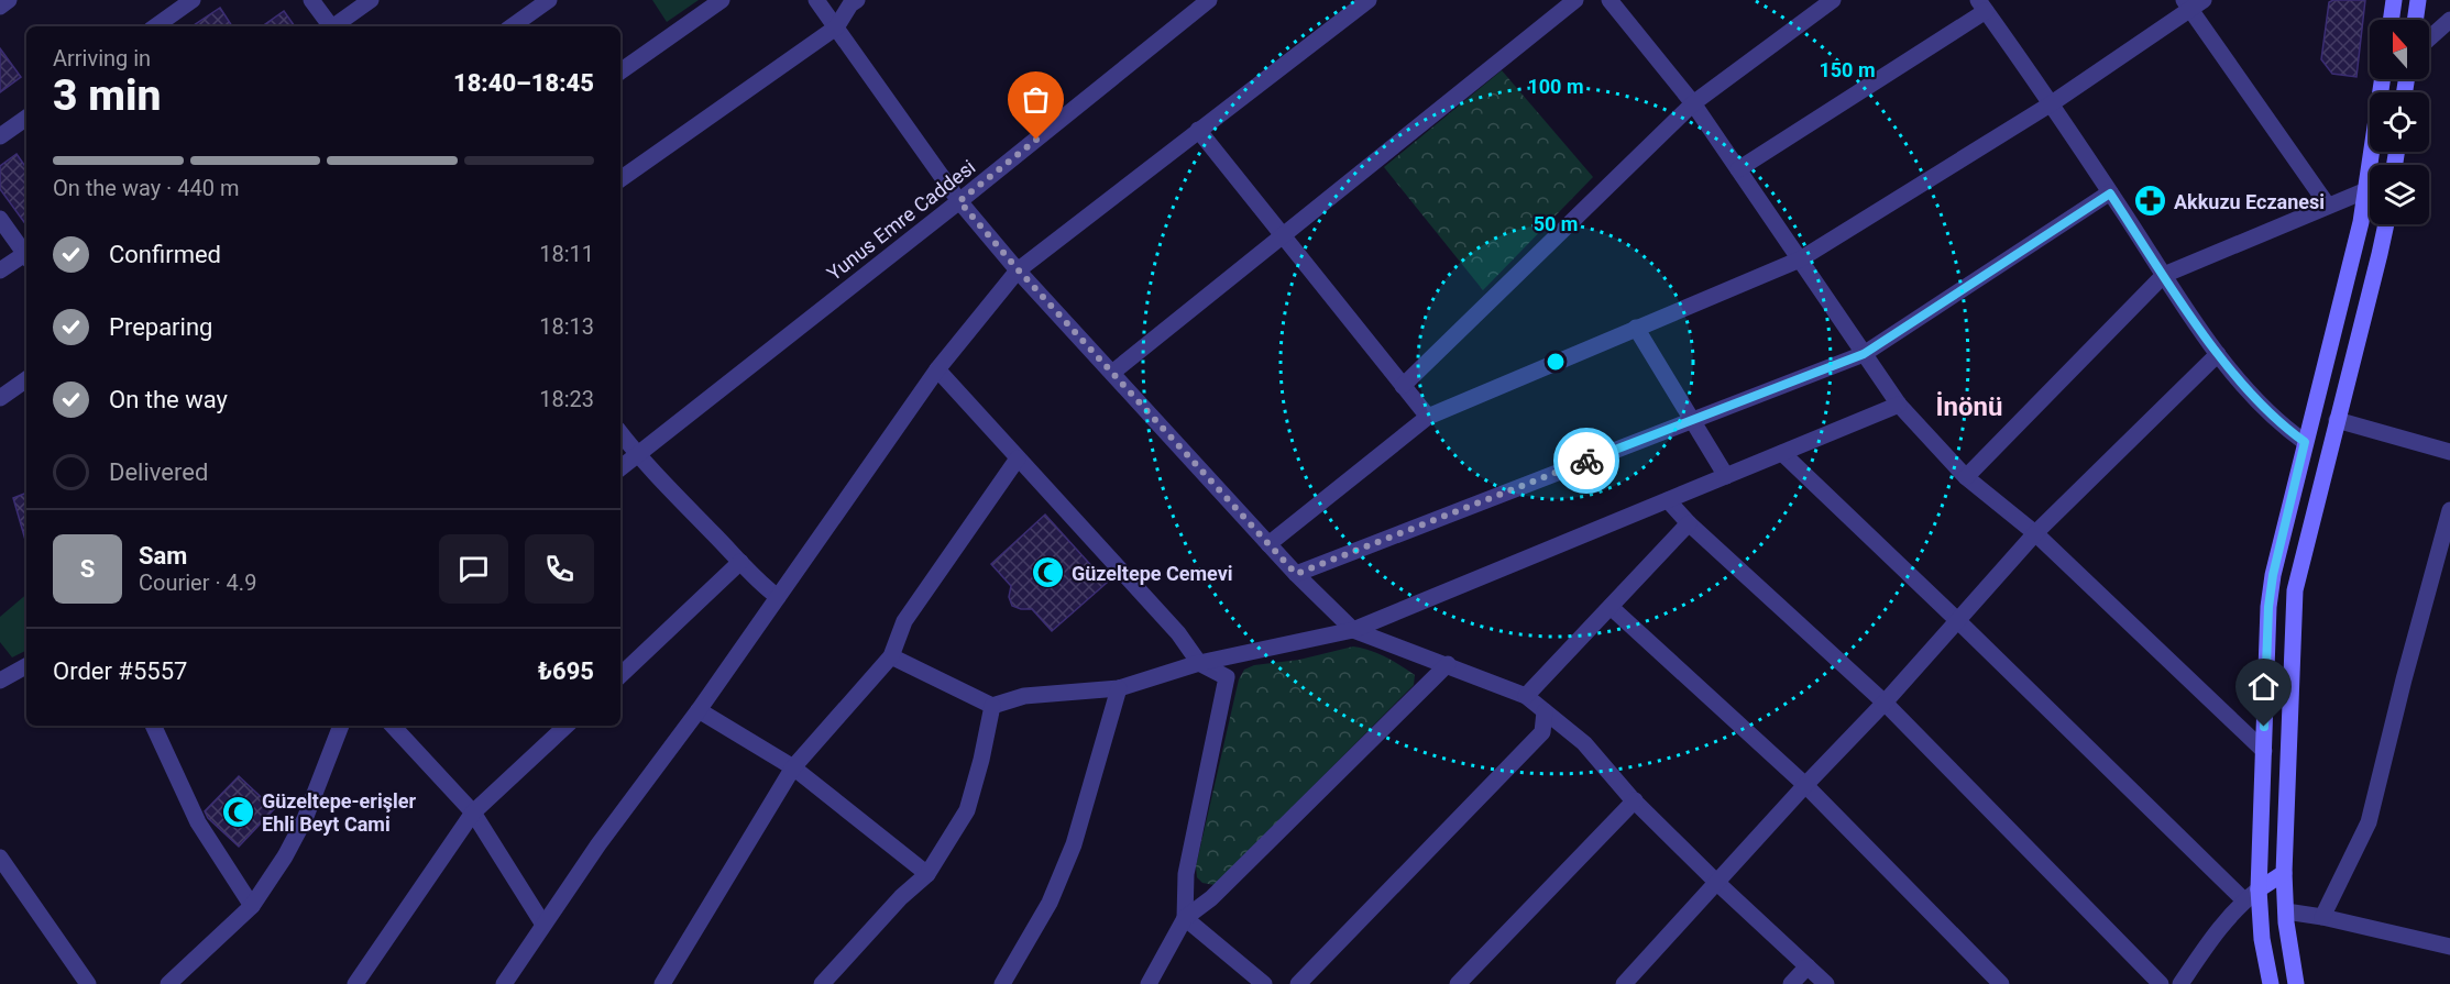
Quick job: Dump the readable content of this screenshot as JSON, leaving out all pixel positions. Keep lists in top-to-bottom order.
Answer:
{
  "streets": {
    "street": ["Yunus Emre Caddesi"]
  },
  "districts": ["İnönü"],
  "places": {
    "pharmacy": ["Akkuzu Eczanesi"],
    "mosque": ["Güzeltepe Cemevi", "Güzeltepe-erişler Ehli Beyt Cami"]
  },
  "north": "top",
  "page": {
    "heading": ["3 min", "Arriving in", "18:40–18:45"],
    "panel": [
      "Sam",
      "Courier · 4.9",
      "Order #5557",
      "₺695"
    ],
    "bar": "On the way · 440 m",
    "list": [
      ["Confirmed", "18:11"],
      ["Preparing", "18:13"],
      ["On the way", "18:23"],
      "Delivered"
    ],
    "round": "S"
  },
  "rings": ["150 m", "100 m", "50 m"]
}
